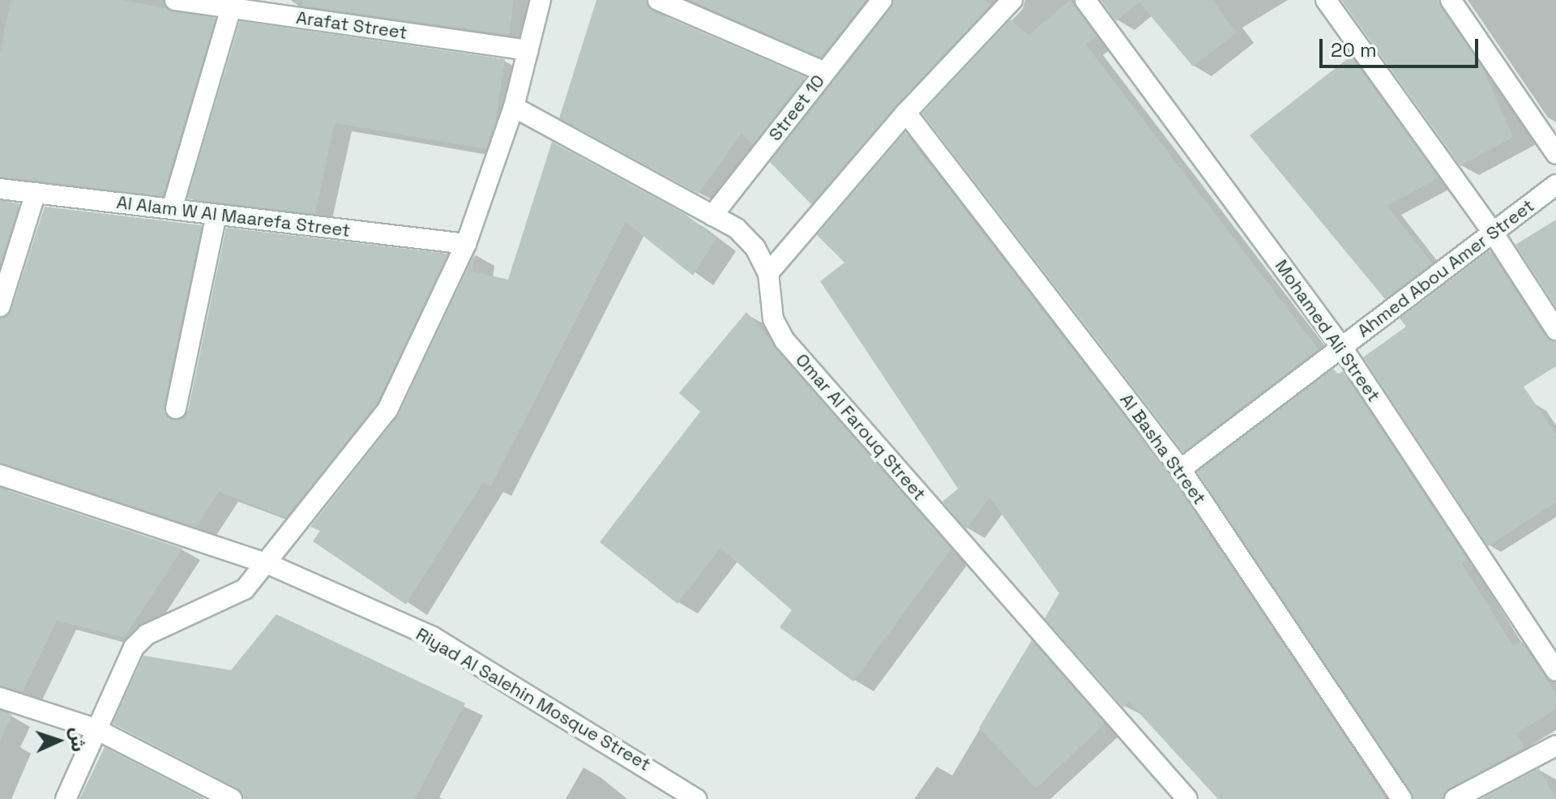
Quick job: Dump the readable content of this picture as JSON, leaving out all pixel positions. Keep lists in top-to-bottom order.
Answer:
{
  "streets": {
    "street": [
      "Arafat Street",
      "Street 10",
      "Al Alam W Al Maarefa Street",
      "Ahmed Abou Amer Street",
      "Mohamed Ali Street",
      "Omar Al Farouq Street",
      "Al Basha Street",
      "Riyad Al Salehin Mosque Street"
    ]
  },
  "crossings": [
    ["Street 10", "Omar Al Farouq Street"],
    ["Ahmed Abou Amer Street", "Mohamed Ali Street"],
    ["Ahmed Abou Amer Street", "Al Basha Street"]
  ],
  "scale_bar": "20 m",
  "north": "right"
}
